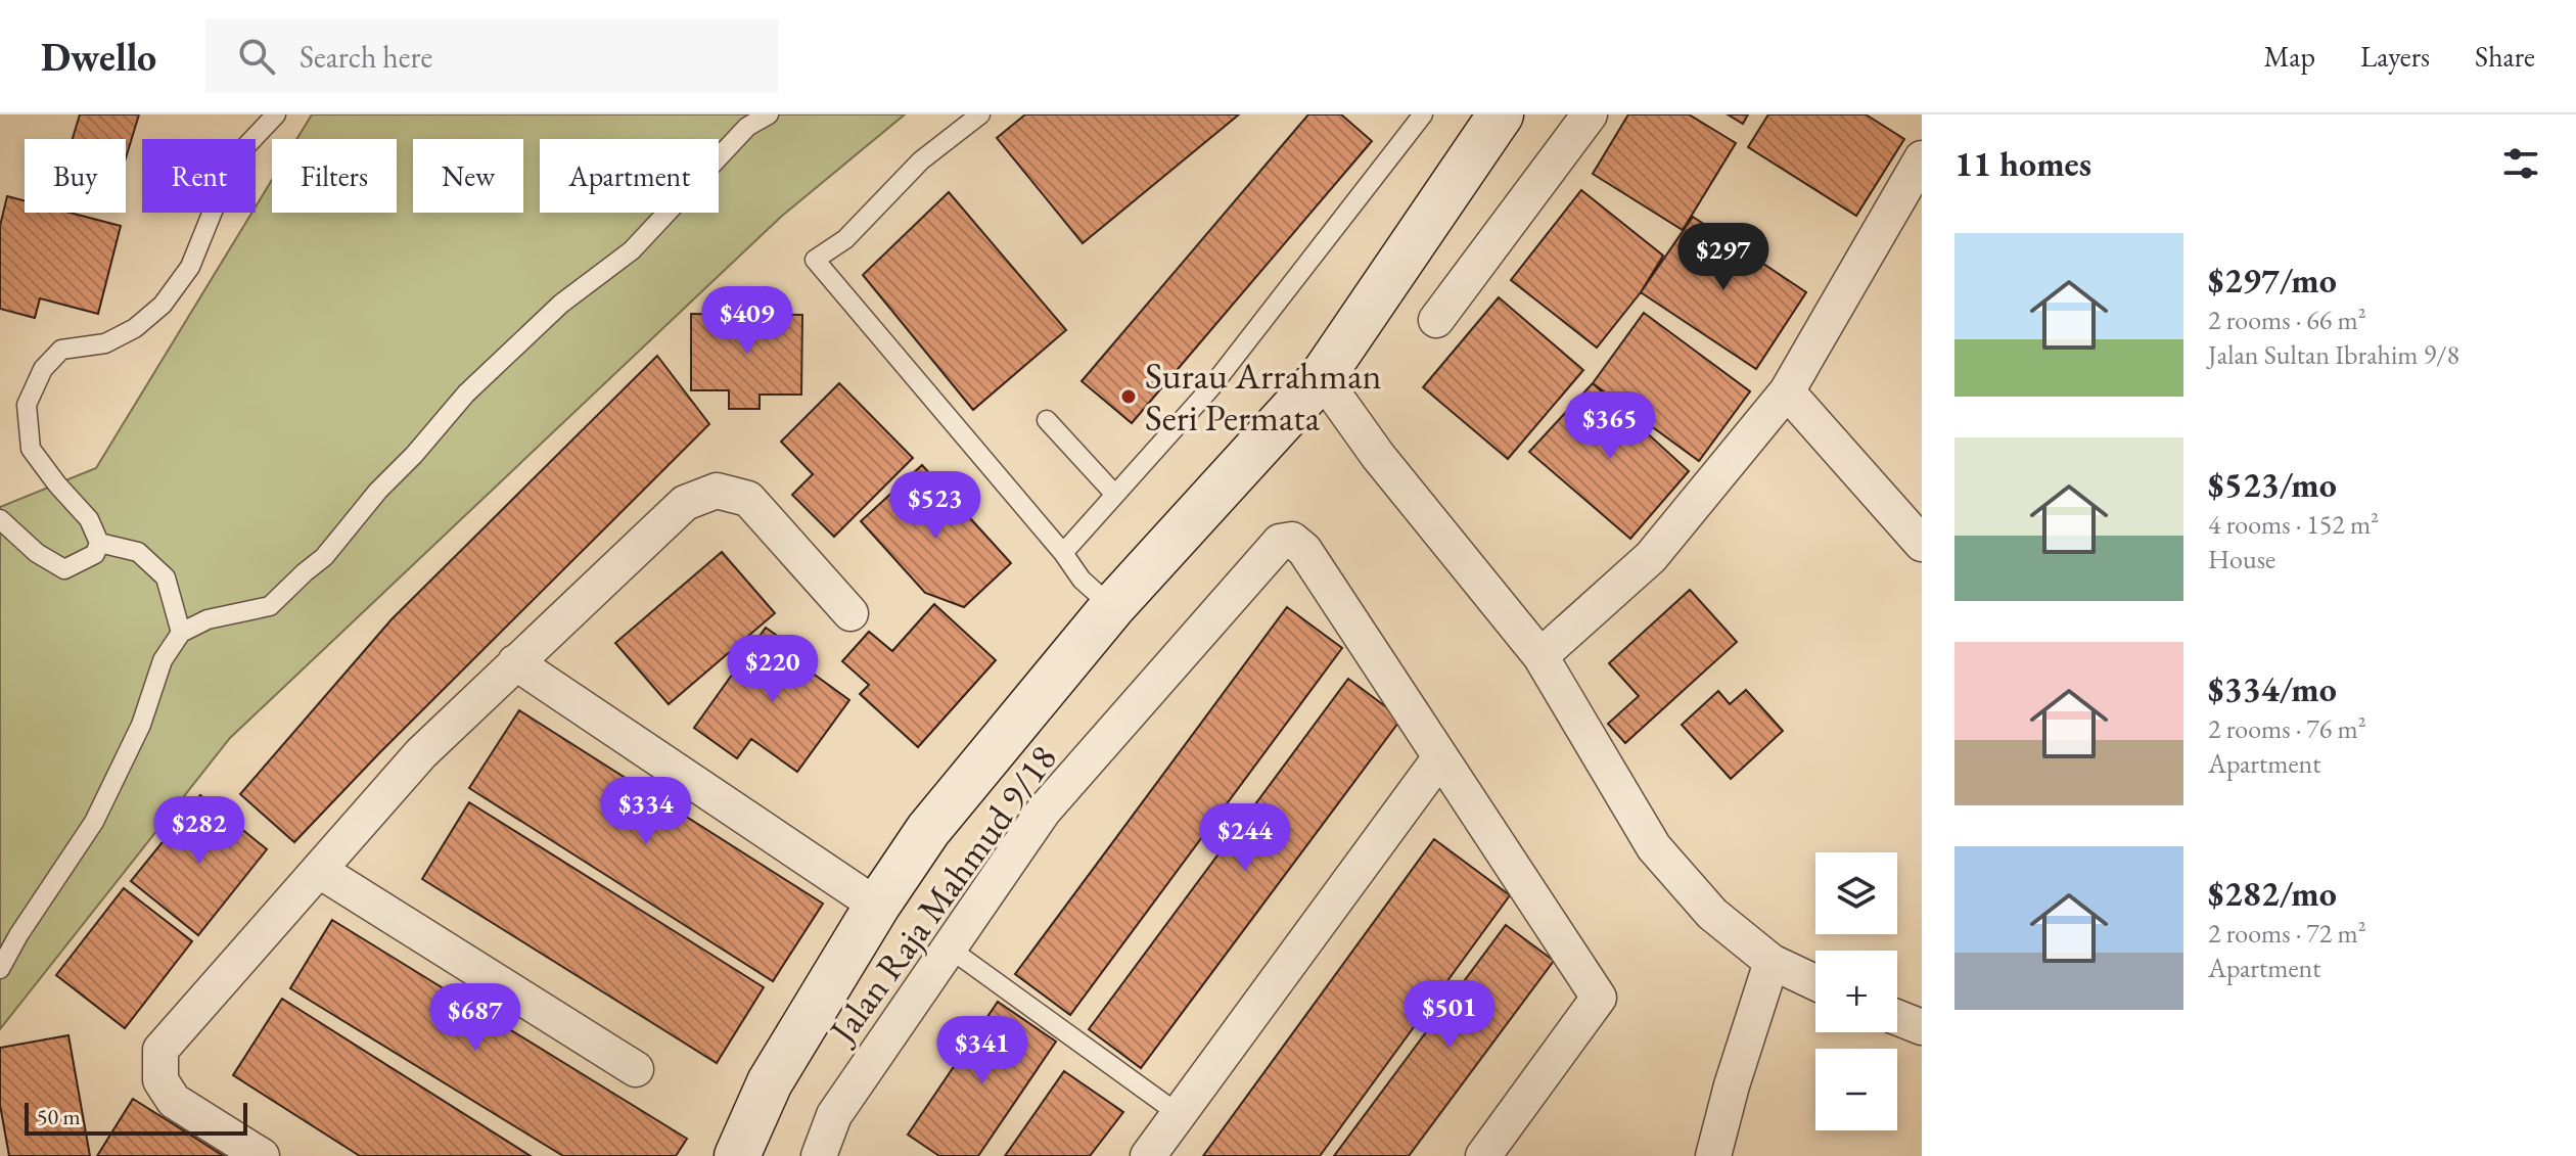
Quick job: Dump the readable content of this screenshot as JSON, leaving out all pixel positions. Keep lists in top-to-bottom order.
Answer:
{
  "streets": {
    "street": ["Jalan Raja Mahmud 9/18"]
  },
  "places": ["Surau Arrahman Seri Permata"],
  "scale_bar": "50 m",
  "page": {
    "header": "Dwello",
    "search": "Search here",
    "nav": ["Map", "Layers", "Share"],
    "heading": "11 homes",
    "chip": [
      "Buy",
      "Rent",
      "Filters",
      "New",
      "Apartment"
    ],
    "list": [
      {
        "name": "$297/mo",
        "note": "2 rooms · 66 m² · Jalan Sultan Ibrahim 9/8"
      },
      {
        "name": "$523/mo",
        "note": "4 rooms · 152 m² · House"
      },
      {
        "name": "$334/mo",
        "note": "2 rooms · 76 m² · Apartment"
      },
      {
        "name": "$282/mo",
        "note": "2 rooms · 72 m² · Apartment"
      }
    ],
    "price": [
      "$297",
      "$409",
      "$365",
      "$523",
      "$220",
      "$334",
      "$282",
      "$244",
      "$501",
      "$687",
      "$341"
    ],
    "map_buttons": ["+", "−"],
    "scale": "50 m"
  }
}
